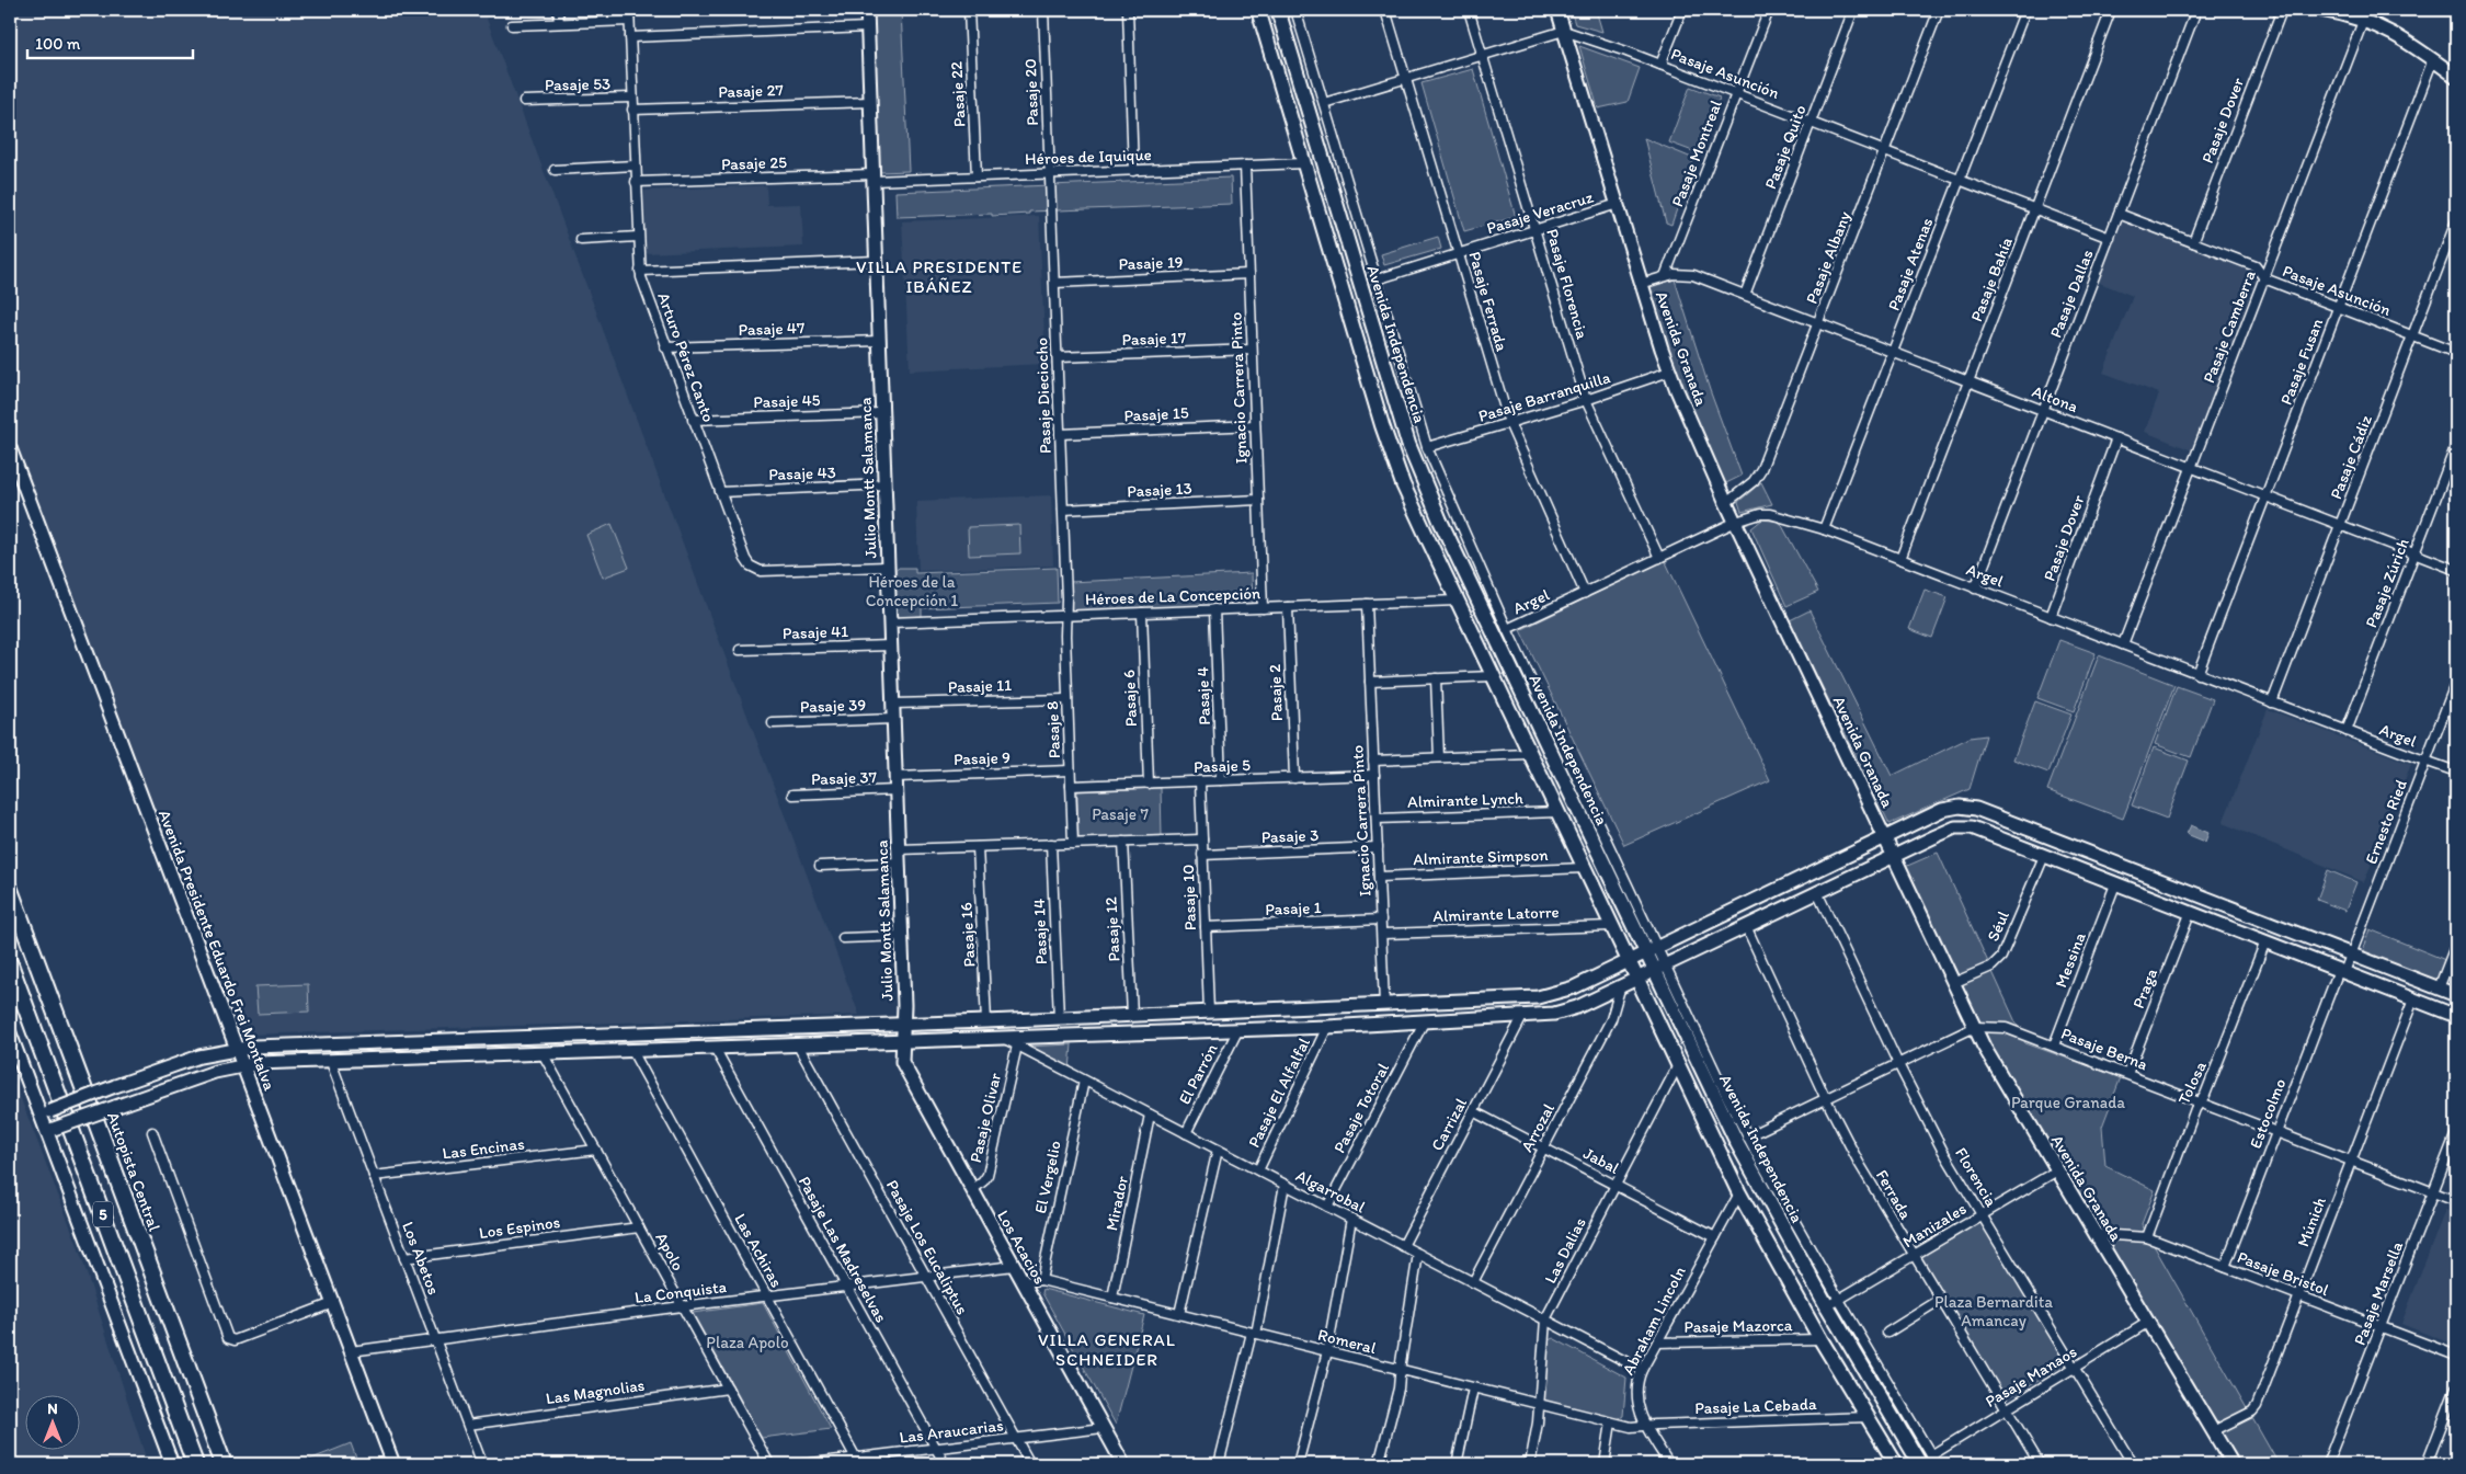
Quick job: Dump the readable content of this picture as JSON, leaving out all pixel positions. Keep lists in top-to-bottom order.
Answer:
{
  "streets": {
    "highway": ["Autopista Central", "5"],
    "main road": [
      "Avenida Independencia",
      "Avenida Granada",
      "Julio Montt Salamanca",
      "Avenida Presidente Eduardo Frei Montalva",
      "Los Acacios"
    ],
    "street": [
      "Pasaje Asunción",
      "Pasaje 53",
      "Pasaje 27",
      "Pasaje 20",
      "Pasaje 22",
      "Pasaje Dover",
      "Pasaje Quito",
      "Pasaje Montreal",
      "Héroes de Iquique",
      "Pasaje 25",
      "Pasaje Veracruz",
      "Pasaje Albany",
      "Pasaje 19",
      "Pasaje Atenas",
      "Pasaje Bahía",
      "Pasaje Florencia",
      "Pasaje Dallas",
      "Pasaje Ferrada",
      "Pasaje Camberra",
      "Pasaje 47",
      "Pasaje 17",
      "Arturo Pérez Canto",
      "Pasaje Fusan",
      "Ignacio Carrera Pinto",
      "Pasaje Dieciocho",
      "Pasaje Barranquilla",
      "Altona",
      "Pasaje 45",
      "Pasaje 15",
      "Pasaje Cádiz",
      "Pasaje 43",
      "Pasaje 13",
      "Argel",
      "Pasaje Zúrich",
      "Héroes de La Concepción",
      "Pasaje 41",
      "Pasaje 11",
      "Pasaje 2",
      "Pasaje 4",
      "Pasaje 6",
      "Pasaje 39",
      "Pasaje 8",
      "Pasaje 9",
      "Pasaje 5",
      "Pasaje 37",
      "Almirante Lynch",
      "Ernesto Ried",
      "Pasaje 3",
      "Almirante Simpson",
      "Pasaje 10",
      "Pasaje 1",
      "Almirante Latorre",
      "Séul",
      "Pasaje 12",
      "Pasaje 14",
      "Pasaje 16",
      "Messina",
      "Praga",
      "Pasaje Berna",
      "El Parrón",
      "Tolosa",
      "Pasaje El Alfalfal",
      "Pasaje Totoral",
      "Estocolmo",
      "Pasaje Olivar",
      "Carrizal",
      "Arrozal",
      "Las Encinas",
      "Jabal",
      "El Vergelio",
      "Florencia",
      "Algarrobal",
      "Ferrada",
      "Mirador",
      "Múnich",
      "Manizales",
      "Los Espinos",
      "Pasaje Los Eucaliptus",
      "Pasaje Las Madreselvas",
      "Las Achiras",
      "Las Dalias",
      "Apolo",
      "Los Abetos",
      "Pasaje Bristol",
      "La Conquista",
      "Pasaje Marsella",
      "Abraham Lincoln",
      "Pasaje Mazorca",
      "Romeral",
      "Pasaje Manaos",
      "Las Magnolias",
      "Pasaje La Cebada",
      "Las Araucarias"
    ]
  },
  "crossings": [
    ["Pasaje Asunción", "Pasaje Dover"],
    ["Pasaje Asunción", "Pasaje Quito"],
    ["Pasaje Asunción", "Pasaje Montreal"],
    ["Pasaje Asunción", "Pasaje Albany"],
    ["Pasaje Asunción", "Pasaje Atenas"],
    ["Pasaje Asunción", "Pasaje Bahía"],
    ["Pasaje Asunción", "Pasaje Dallas"],
    ["Pasaje Asunción", "Pasaje Camberra"],
    ["Pasaje Asunción", "Avenida Granada"],
    ["Pasaje Asunción", "Pasaje Fusan"],
    ["Pasaje Asunción", "Pasaje Cádiz"],
    ["Pasaje 53", "Arturo Pérez Canto"],
    ["Pasaje 27", "Arturo Pérez Canto"],
    ["Pasaje 27", "Julio Montt Salamanca"],
    ["Pasaje 20", "Héroes de Iquique"],
    ["Pasaje 20", "Pasaje Dieciocho"],
    ["Pasaje 22", "Héroes de Iquique"],
    ["Pasaje Dover", "Altona"],
    ["Pasaje Dover", "Argel"],
    ["Pasaje Quito", "Altona"],
    ["Pasaje Montreal", "Altona"],
    ["Héroes de Iquique", "Pasaje 25"],
    ["Héroes de Iquique", "Ignacio Carrera Pinto"],
    ["Héroes de Iquique", "Pasaje Dieciocho"],
    ["Héroes de Iquique", "Julio Montt Salamanca"],
    ["Pasaje 25", "Arturo Pérez Canto"],
    ["Pasaje 25", "Julio Montt Salamanca"],
    ["Pasaje Veracruz", "Pasaje Florencia"],
    ["Pasaje Veracruz", "Pasaje Ferrada"],
    ["Pasaje Veracruz", "Avenida Independencia"],
    ["Pasaje Veracruz", "Avenida Granada"],
    ["Pasaje Albany", "Avenida Granada"],
    ["Pasaje Albany", "Altona"],
    ["Pasaje 19", "Ignacio Carrera Pinto"],
    ["Pasaje 19", "Pasaje Dieciocho"],
    ["Pasaje Atenas", "Altona"],
    ["Pasaje Atenas", "Argel"],
    ["Pasaje Bahía", "Altona"],
    ["Pasaje Bahía", "Argel"],
    ["Pasaje Florencia", "Pasaje Barranquilla"],
    ["Pasaje Florencia", "Argel"],
    ["Pasaje Dallas", "Altona"],
    ["Pasaje Dallas", "Argel"],
    ["Pasaje Ferrada", "Pasaje Barranquilla"],
    ["Pasaje Ferrada", "Argel"],
    ["Pasaje Camberra", "Altona"],
    ["Pasaje Camberra", "Argel"],
    ["Pasaje 47", "Arturo Pérez Canto"],
    ["Pasaje 47", "Julio Montt Salamanca"],
    ["Pasaje 17", "Ignacio Carrera Pinto"],
    ["Pasaje 17", "Pasaje Dieciocho"],
    ["Avenida Independencia", "Pasaje Barranquilla"],
    ["Avenida Independencia", "Argel"],
    ["Avenida Independencia", "Pasaje Berna"],
    ["Avenida Independencia", "Manizales"],
    ["Avenida Independencia", "Pasaje Manaos"],
    ["Avenida Granada", "Pasaje Barranquilla"],
    ["Avenida Granada", "Altona"],
    ["Avenida Granada", "Argel"],
    ["Avenida Granada", "Séul"],
    ["Avenida Granada", "Pasaje Berna"],
    ["Avenida Granada", "Múnich"],
    ["Avenida Granada", "Manizales"],
    ["Avenida Granada", "Pasaje Bristol"],
    ["Avenida Granada", "Pasaje Manaos"],
    ["Arturo Pérez Canto", "Pasaje 45"],
    ["Arturo Pérez Canto", "Pasaje 43"],
    ["Arturo Pérez Canto", "Julio Montt Salamanca"],
    ["Pasaje Fusan", "Altona"],
    ["Pasaje Fusan", "Argel"],
    ["Ignacio Carrera Pinto", "Pasaje 15"],
    ["Ignacio Carrera Pinto", "Pasaje 13"],
    ["Ignacio Carrera Pinto", "Héroes de La Concepción"],
    ["Ignacio Carrera Pinto", "Pasaje 5"],
    ["Ignacio Carrera Pinto", "Almirante Lynch"],
    ["Ignacio Carrera Pinto", "Pasaje 3"],
    ["Ignacio Carrera Pinto", "Almirante Simpson"],
    ["Ignacio Carrera Pinto", "Pasaje 1"],
    ["Ignacio Carrera Pinto", "Almirante Latorre"],
    ["Pasaje Dieciocho", "Pasaje 15"],
    ["Pasaje Dieciocho", "Pasaje 13"],
    ["Pasaje Dieciocho", "Héroes de La Concepción"],
    ["Pasaje Dieciocho", "Pasaje 8"],
    ["Altona", "Pasaje Cádiz"],
    ["Altona", "Pasaje Zúrich"],
    ["Pasaje 45", "Julio Montt Salamanca"],
    ["Pasaje Cádiz", "Argel"],
    ["Pasaje 43", "Julio Montt Salamanca"],
    ["Julio Montt Salamanca", "Héroes de La Concepción"],
    ["Julio Montt Salamanca", "Pasaje 41"],
    ["Julio Montt Salamanca", "Pasaje 11"],
    ["Julio Montt Salamanca", "Pasaje 39"],
    ["Julio Montt Salamanca", "Pasaje 9"],
    ["Julio Montt Salamanca", "Pasaje 37"],
    ["Julio Montt Salamanca", "Los Acacios"],
    ["Argel", "Pasaje Zúrich"],
    ["Argel", "Ernesto Ried"],
    ["Héroes de La Concepción", "Pasaje 2"],
    ["Héroes de La Concepción", "Pasaje 4"],
    ["Héroes de La Concepción", "Pasaje 6"],
    ["Héroes de La Concepción", "Pasaje 8"],
    ["Pasaje 11", "Pasaje 8"],
    ["Pasaje 2", "Pasaje 5"],
    ["Pasaje 4", "Pasaje 5"],
    ["Pasaje 6", "Pasaje 5"],
    ["Pasaje 8", "Pasaje 9"],
    ["Pasaje 8", "Pasaje 5"],
    ["Pasaje 5", "Pasaje 10"],
    ["Ernesto Ried", "Estocolmo"],
    ["Pasaje 3", "Pasaje 10"],
    ["Pasaje 10", "Pasaje 1"],
    ["Avenida Presidente Eduardo Frei Montalva", "La Conquista"],
    ["Messina", "Pasaje Berna"],
    ["Praga", "Pasaje Berna"],
    ["Pasaje Berna", "Tolosa"],
    ["Pasaje Berna", "Estocolmo"],
    ["Pasaje Berna", "Florencia"],
    ["Pasaje Berna", "Ferrada"],
    ["Pasaje Berna", "Múnich"],
    ["Pasaje Berna", "Pasaje Marsella"],
    ["El Parrón", "Algarrobal"],
    ["Tolosa", "Pasaje Bristol"],
    ["Pasaje El Alfalfal", "Algarrobal"],
    ["Pasaje Totoral", "Algarrobal"],
    ["Estocolmo", "Pasaje Bristol"],
    ["Pasaje Olivar", "Algarrobal"],
    ["Pasaje Olivar", "Los Acacios"],
    ["Carrizal", "Jabal"],
    ["Carrizal", "Algarrobal"],
    ["Arrozal", "Jabal"],
    ["Arrozal", "Algarrobal"],
    ["Las Encinas", "Apolo"],
    ["Las Encinas", "Los Abetos"],
    ["Jabal", "Las Dalias"],
    ["Jabal", "Abraham Lincoln"],
    ["El Vergelio", "Algarrobal"],
    ["El Vergelio", "Romeral"],
    ["Florencia", "Manizales"],
    ["Florencia", "Pasaje Manaos"],
    ["Algarrobal", "Mirador"],
    ["Algarrobal", "Las Dalias"],
    ["Algarrobal", "Abraham Lincoln"],
    ["Ferrada", "Manizales"],
    ["Ferrada", "Pasaje Manaos"],
    ["Mirador", "Romeral"],
    ["Múnich", "Pasaje Bristol"],
    ["Los Espinos", "Apolo"],
    ["Los Espinos", "Los Abetos"],
    ["Pasaje Los Eucaliptus", "La Conquista"],
    ["Pasaje Los Eucaliptus", "Las Araucarias"],
    ["Los Acacios", "La Conquista"],
    ["Los Acacios", "Las Araucarias"],
    ["Pasaje Las Madreselvas", "La Conquista"],
    ["Pasaje Las Madreselvas", "Las Araucarias"],
    ["Las Achiras", "La Conquista"],
    ["Las Achiras", "Las Araucarias"],
    ["Las Dalias", "Romeral"],
    ["Apolo", "La Conquista"],
    ["Apolo", "Las Magnolias"],
    ["Los Abetos", "La Conquista"],
    ["Los Abetos", "Las Magnolias"],
    ["Pasaje Bristol", "Pasaje Marsella"],
    ["Abraham Lincoln", "Pasaje Mazorca"],
    ["Abraham Lincoln", "Romeral"],
    ["Abraham Lincoln", "Pasaje La Cebada"],
    ["Romeral", "Pasaje La Cebada"]
  ],
  "districts": ["VILLA PRESIDENTE IBÁÑEZ", "VILLA GENERAL SCHNEIDER"],
  "parks": [
    "Héroes de la Concepción 1",
    "Pasaje 7",
    "Parque Granada",
    "Plaza Bernardita Amancay",
    "Plaza Apolo"
  ],
  "scale_bar": "100 m",
  "north": "top"
}
